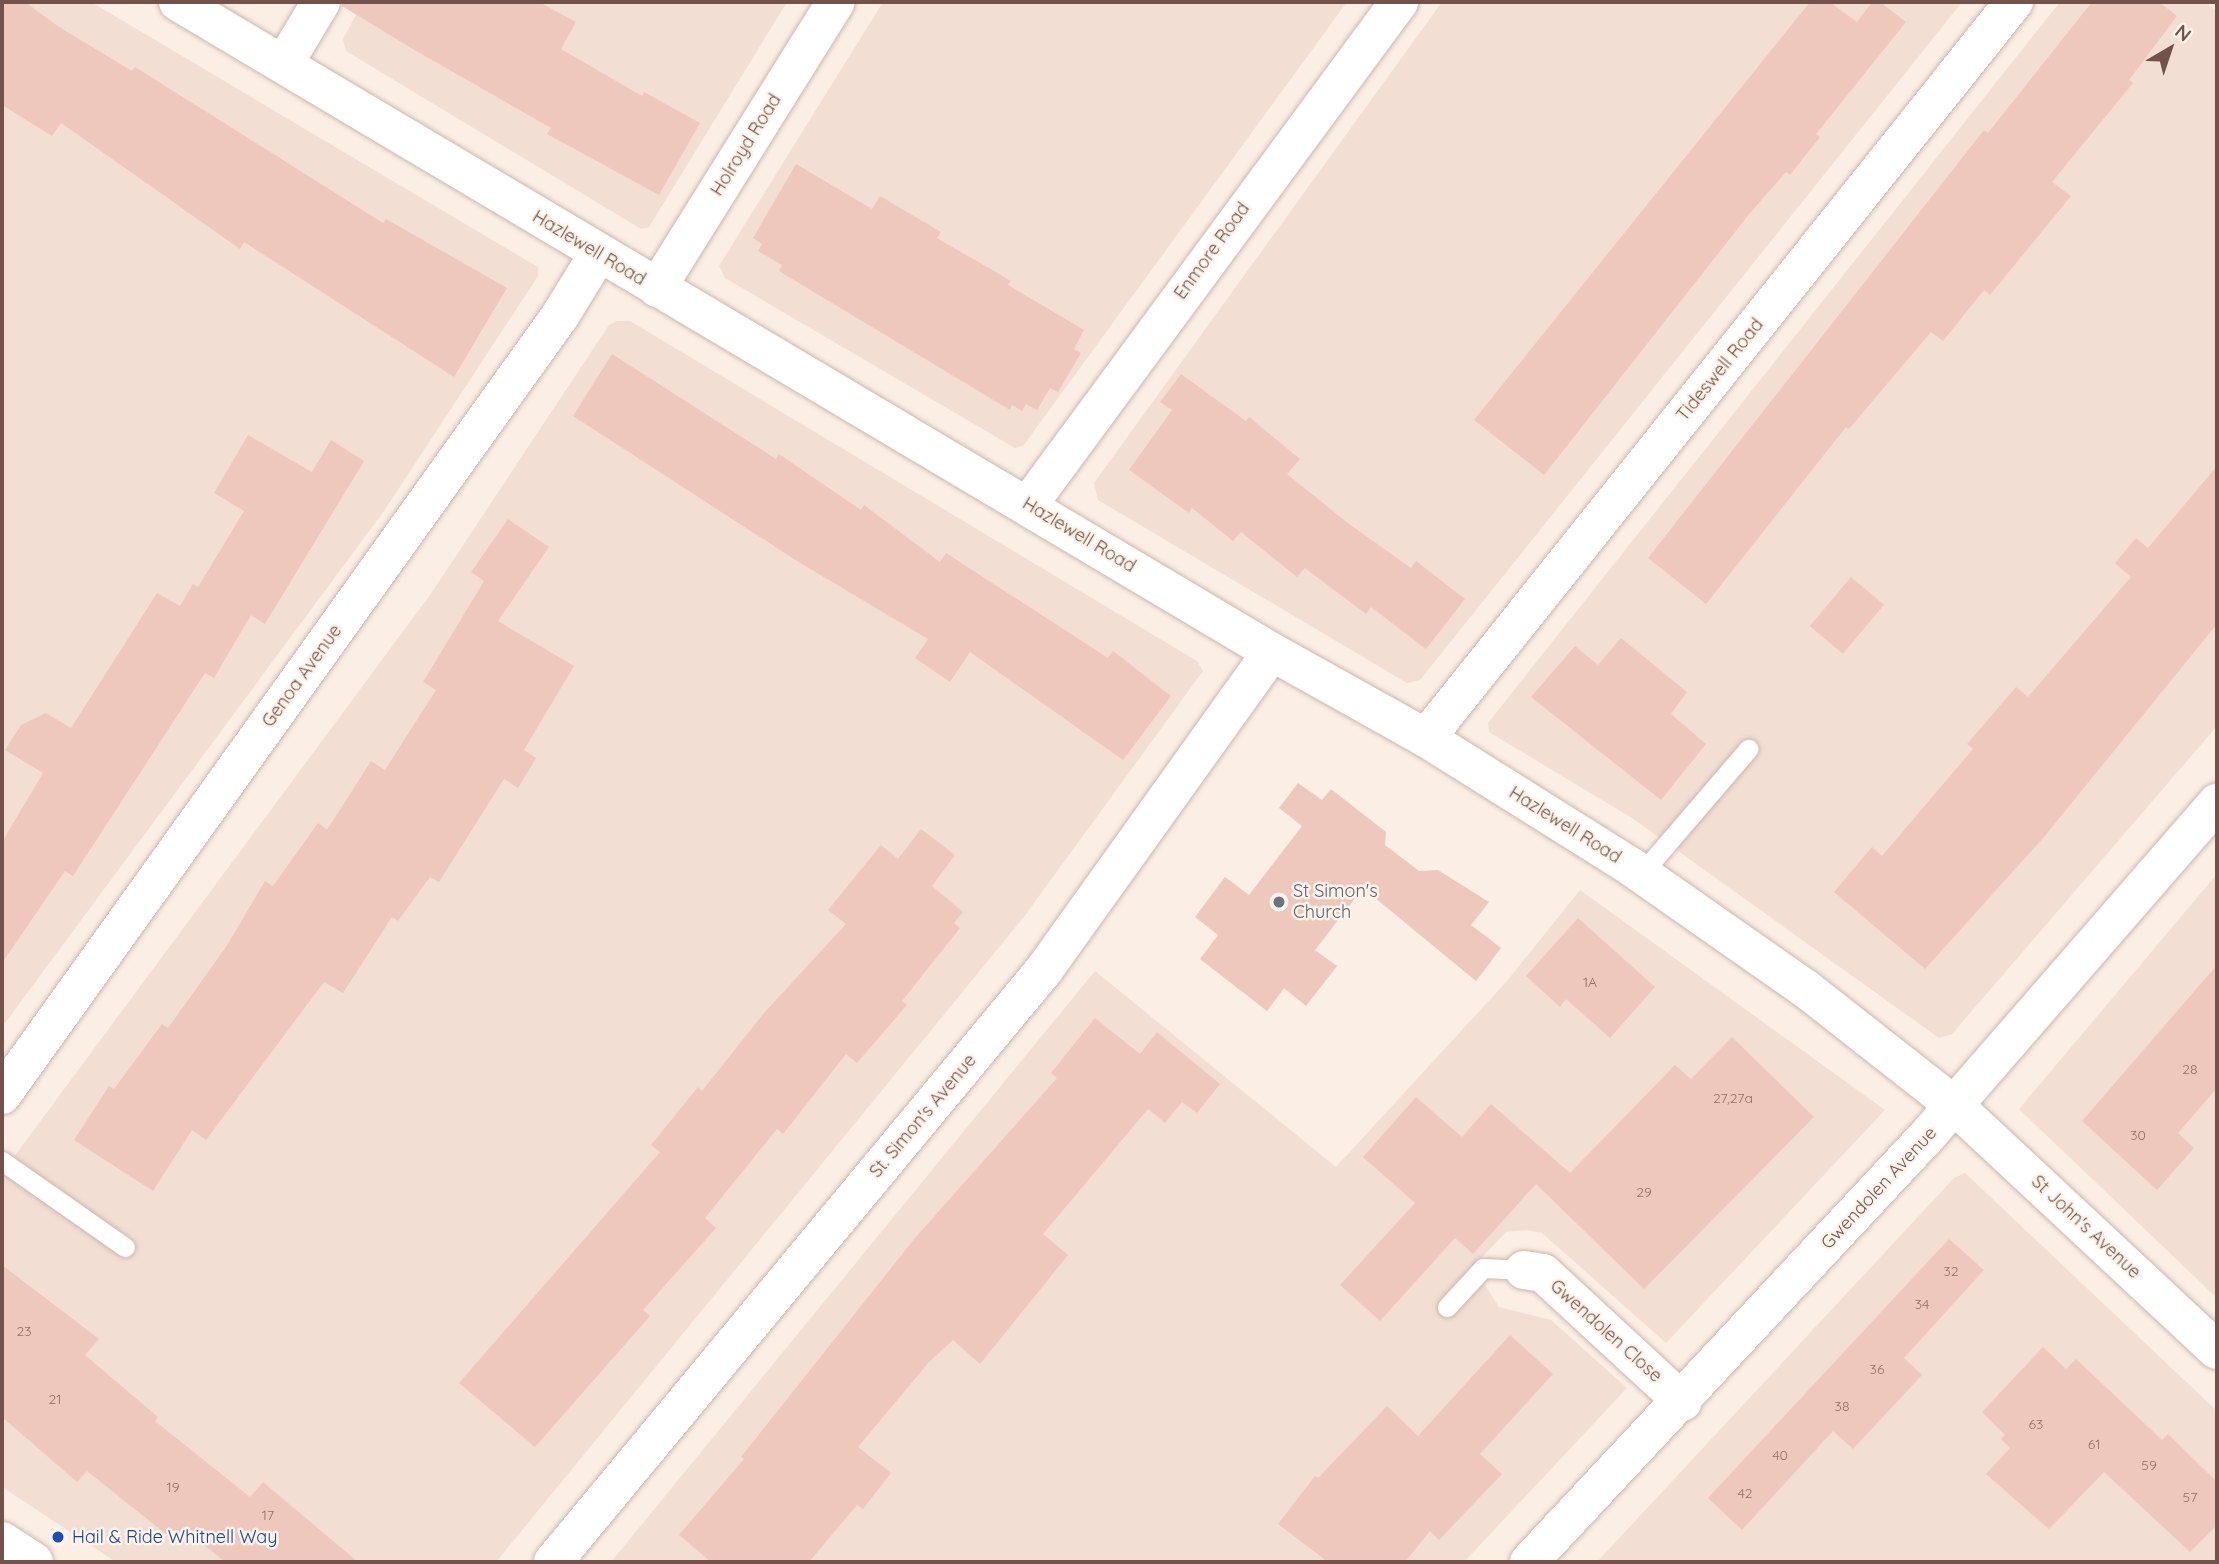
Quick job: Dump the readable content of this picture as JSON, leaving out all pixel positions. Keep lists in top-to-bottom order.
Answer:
{
  "streets": {
    "street": [
      "Holroyd Road",
      "Hazlewell Road",
      "Enmore Road",
      "Tideswell Road",
      "Genoa Avenue",
      "St. Simon's Avenue",
      "Gwendolen Avenue",
      "St John's Avenue",
      "Gwendolen Close"
    ]
  },
  "crossings": [
    ["Holroyd Road", "Hazlewell Road"],
    ["Hazlewell Road", "Enmore Road"],
    ["Hazlewell Road", "Tideswell Road"],
    ["Hazlewell Road", "Genoa Avenue"],
    ["Hazlewell Road", "St. Simon's Avenue"],
    ["Hazlewell Road", "Gwendolen Avenue"],
    ["Hazlewell Road", "St John's Avenue"],
    ["Gwendolen Avenue", "St John's Avenue"],
    ["Gwendolen Avenue", "Gwendolen Close"]
  ],
  "places": ["St Simon's Church", "Hail & Ride Whitnell Way"],
  "house_numbers": [
    "1A",
    "28",
    "27,27a",
    "30",
    "29",
    "32",
    "34",
    "23",
    "36",
    "21",
    "38",
    "63",
    "61",
    "40",
    "59",
    "19",
    "42",
    "57",
    "17"
  ],
  "north": "top right"
}
